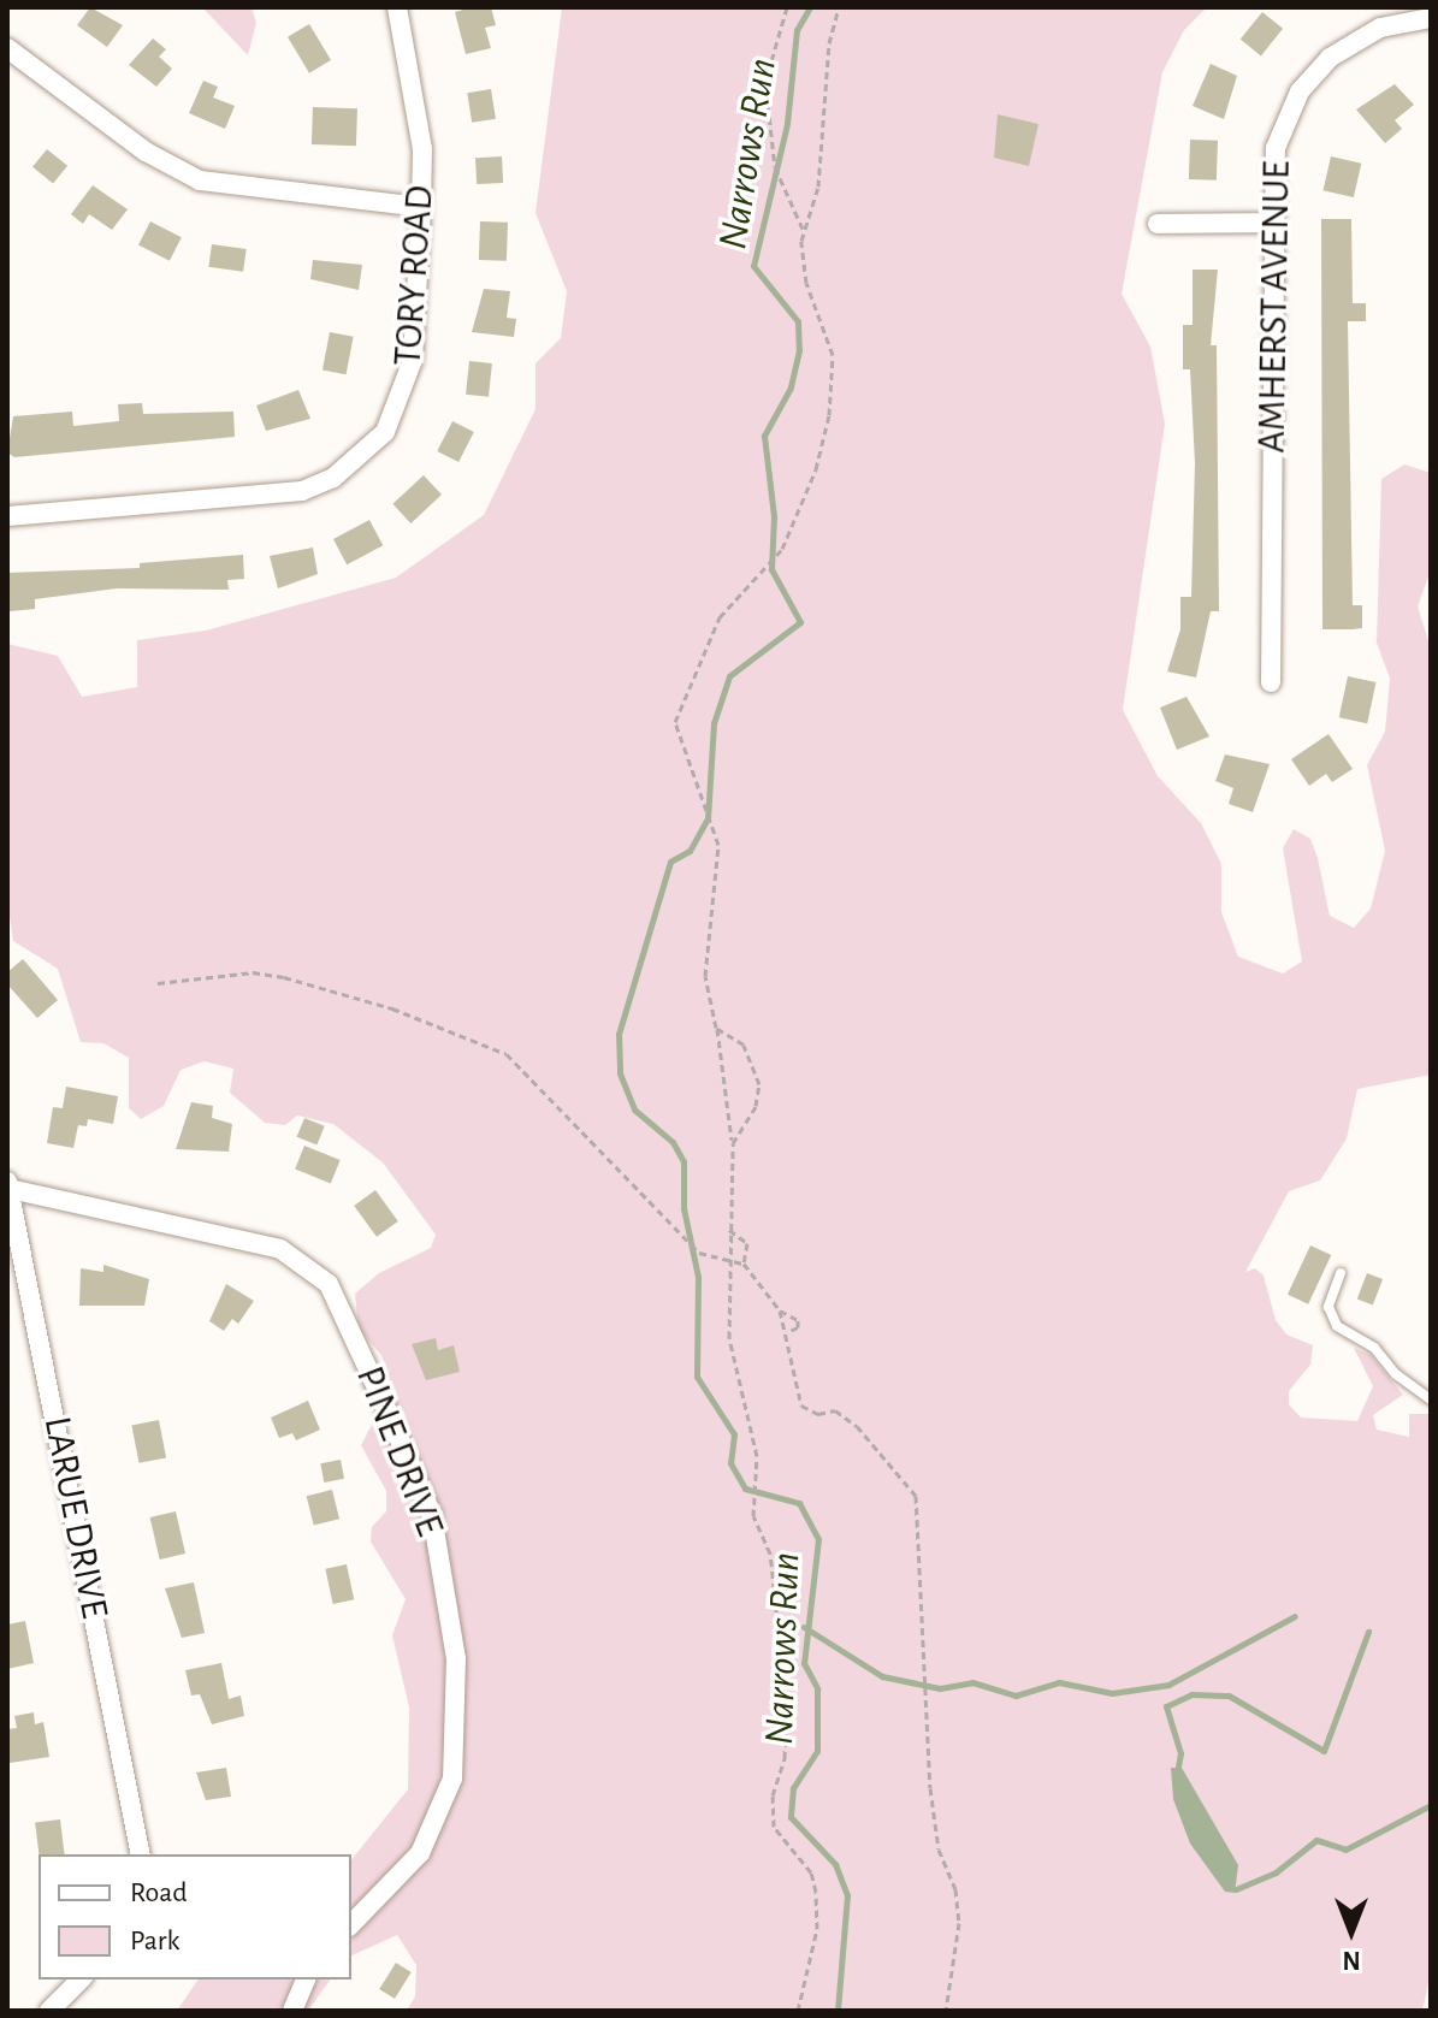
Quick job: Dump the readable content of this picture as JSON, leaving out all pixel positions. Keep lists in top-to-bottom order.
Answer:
{
  "streets": {
    "street": [
      "TORY ROAD",
      "AMHERST AVENUE",
      "PINE DRIVE",
      "LARUE DRIVE"
    ]
  },
  "crossings": [
    ["PINE DRIVE", "LARUE DRIVE"]
  ],
  "water": ["Narrows Run"],
  "legend": ["Road", "Park"],
  "north": "bottom"
}
